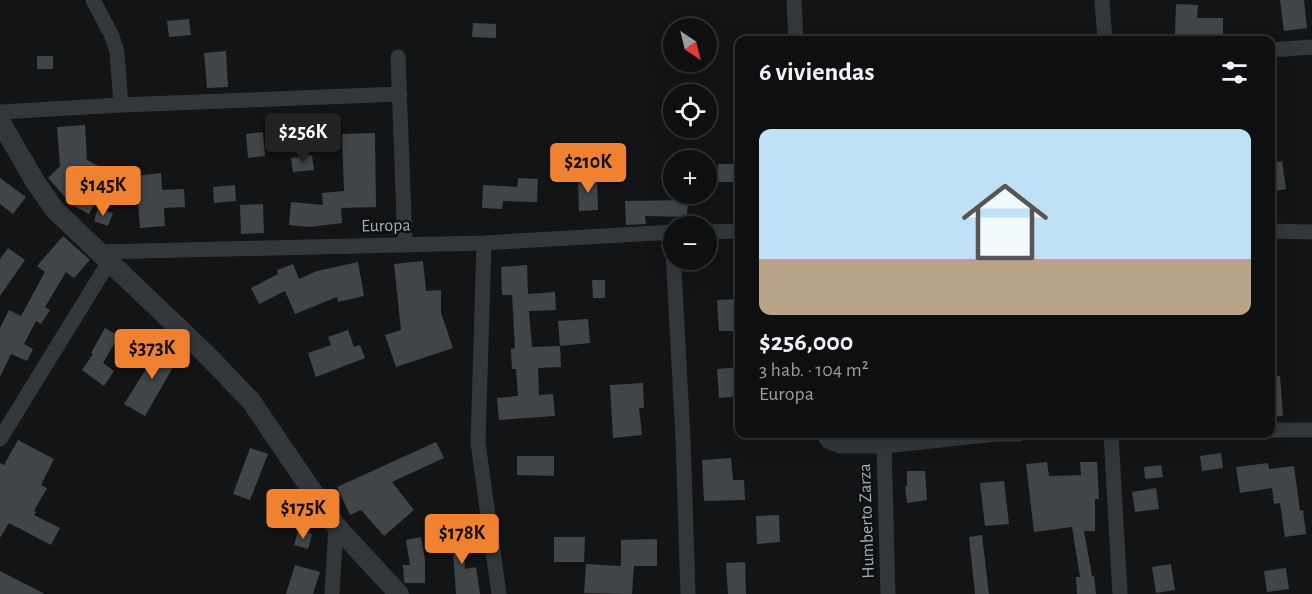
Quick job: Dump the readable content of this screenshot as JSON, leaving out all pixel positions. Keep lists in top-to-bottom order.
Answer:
{
  "streets": {
    "street": ["Europa", "Humberto Zarza"]
  },
  "north": "bottom right",
  "page": {
    "map_buttons": ["+", "−"],
    "heading": "6 viviendas",
    "list": [
      {
        "name": "$256,000",
        "note": "3 hab. · 104 m² · Europa"
      }
    ],
    "price": [
      "$256K",
      "$210K",
      "$145K",
      "$373K",
      "$175K",
      "$178K"
    ]
  }
}
